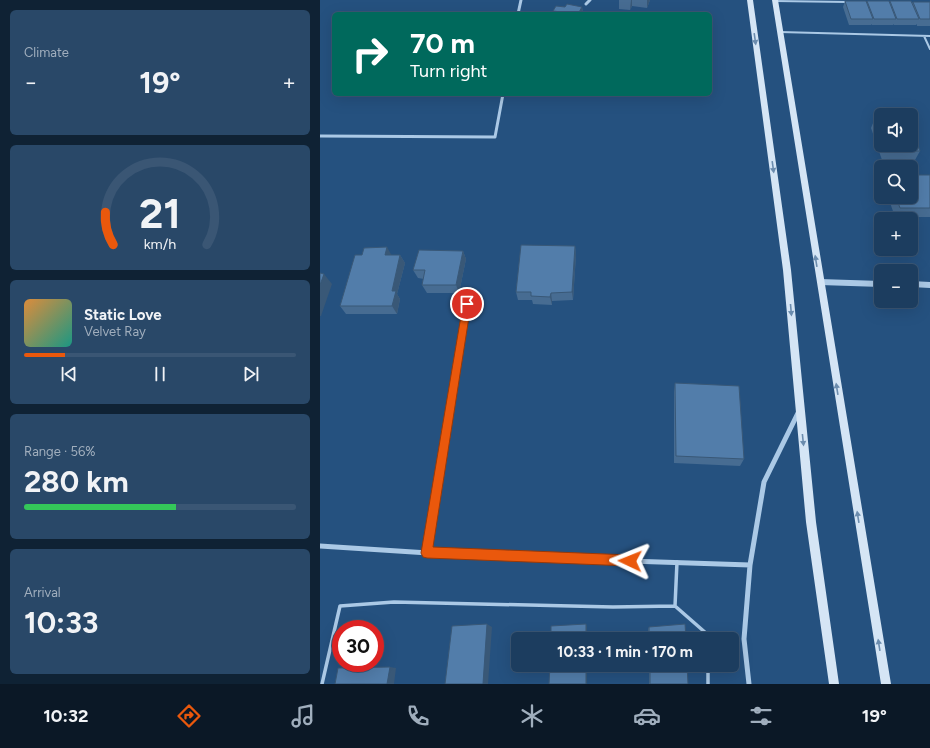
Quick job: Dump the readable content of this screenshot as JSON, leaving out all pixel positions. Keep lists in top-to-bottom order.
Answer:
{
  "page": {
    "tile": [
      "Climate",
      ["Range · 56%", "280 km"],
      ["Arrival", "10:33"]
    ],
    "turn": ["70 m", "Turn right"],
    "heat": ["−", "19°", "+"],
    "map_buttons": ["+", "−"],
    "song": ["Static Love", "Velvet Ray"],
    "limit": "30",
    "trip": "10:33 · 1 min · 170 m",
    "tabs": ["10:32", "19°"],
    "gauge": ["21", "km/h"]
  }
}
